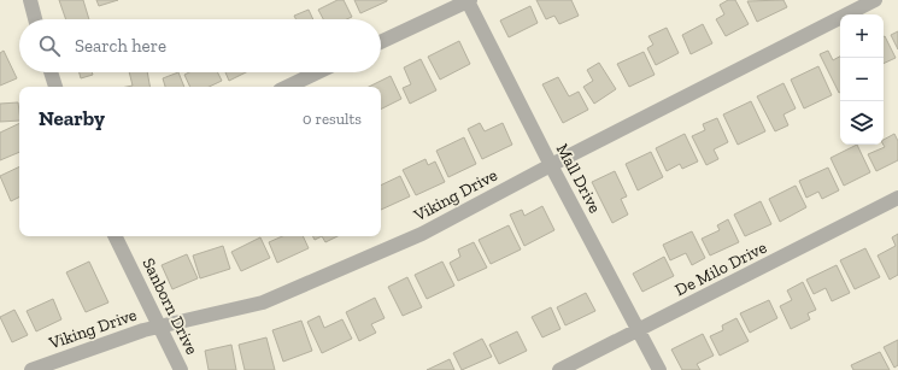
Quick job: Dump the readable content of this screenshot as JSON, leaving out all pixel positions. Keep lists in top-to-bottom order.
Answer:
{
  "streets": {
    "street": [
      "Mall Drive",
      "Viking Drive",
      "De Milo Drive",
      "Sanborn Drive"
    ]
  },
  "crossings": [
    ["Mall Drive", "Viking Drive"],
    ["Mall Drive", "De Milo Drive"],
    ["Viking Drive", "Sanborn Drive"]
  ],
  "page": {
    "map_buttons": ["+", "−"],
    "search": "Search here",
    "heading": ["Nearby", "0 results"]
  }
}
